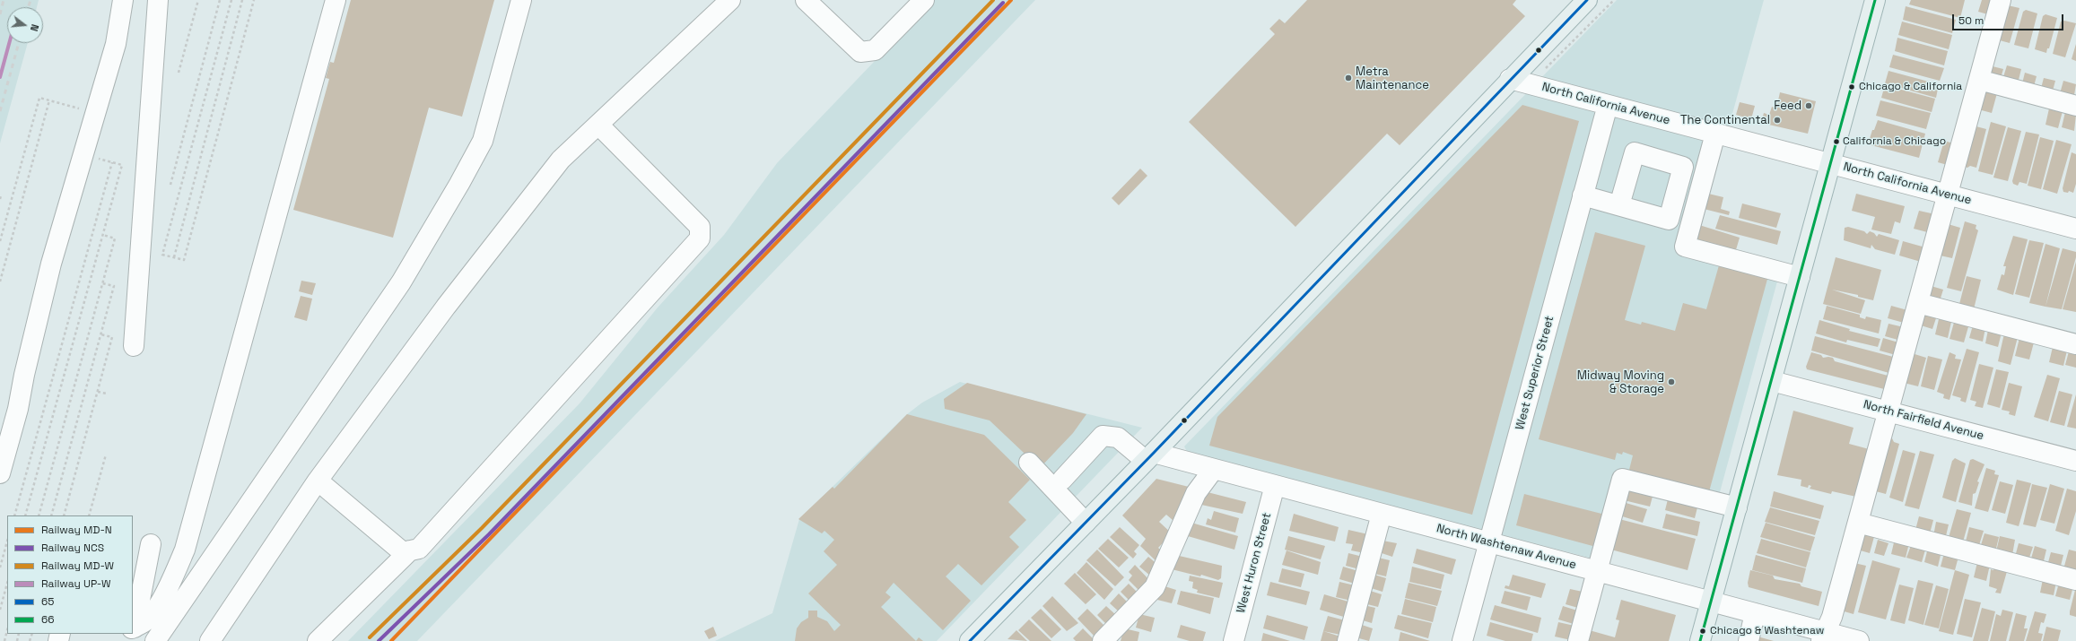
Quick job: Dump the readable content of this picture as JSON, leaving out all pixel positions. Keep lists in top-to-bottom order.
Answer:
{
  "streets": {
    "street": [
      "North California Avenue",
      "West Superior Street",
      "North Fairfield Avenue",
      "North Washtenaw Avenue",
      "West Huron Street"
    ]
  },
  "crossings": [
    ["North California Avenue", "West Superior Street"],
    ["West Superior Street", "North Washtenaw Avenue"],
    ["North Washtenaw Avenue", "West Huron Street"]
  ],
  "places": [
    "Metra Maintenance",
    "Chicago & California",
    "Feed",
    "The Continental",
    "California & Chicago",
    "Midway Moving & Storage",
    "Chicago & Washtenaw"
  ],
  "lines": [
    "rail line MD-N",
    "rail line MD-W",
    "transit line 65",
    "transit line 66",
    "rail line NCS",
    "rail line UP-W"
  ],
  "legend": [
    "Railway MD-N",
    "Railway NCS",
    "Railway MD-W",
    "Railway UP-W",
    "65",
    "66"
  ],
  "scale_bar": "50 m",
  "north": "right"
}
